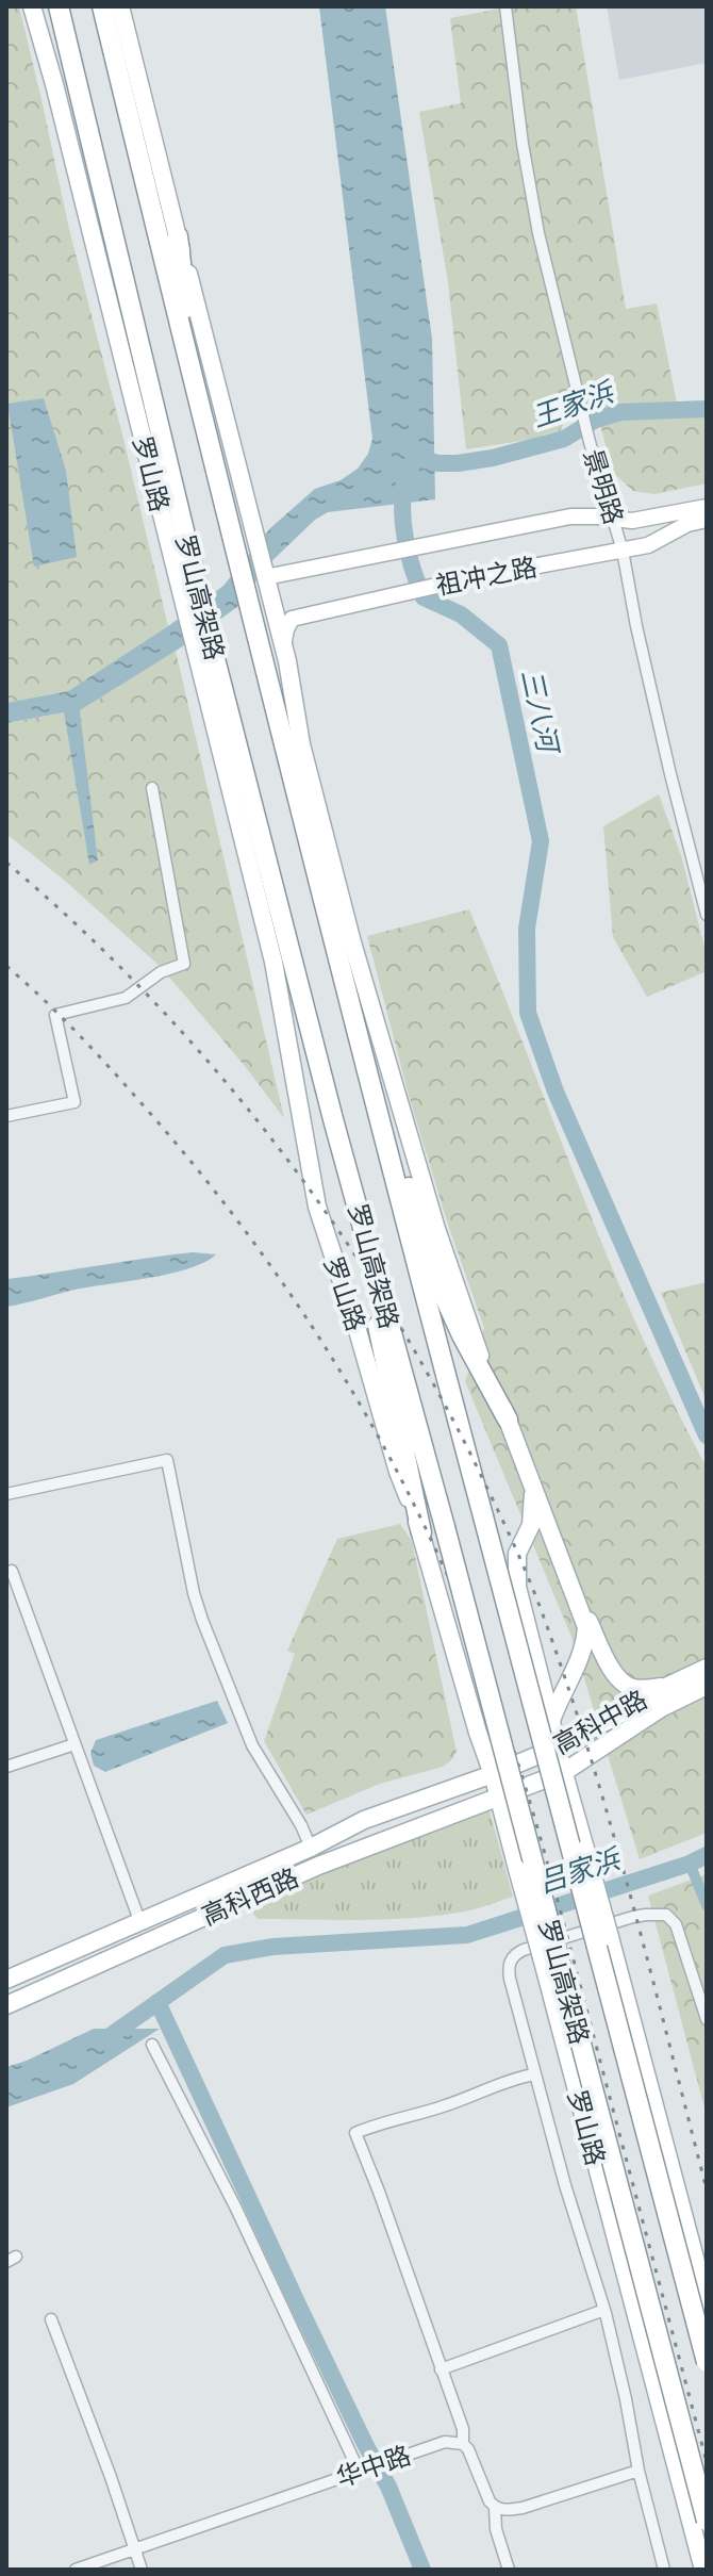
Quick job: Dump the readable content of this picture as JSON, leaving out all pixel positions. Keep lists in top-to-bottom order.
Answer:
{
  "streets": {
    "highway": ["罗山高架路"],
    "main road": [
      "罗山路",
      "祖冲之路",
      "高科中路",
      "高科西路"
    ],
    "street": ["景明路", "华中路"]
  },
  "crossings": [
    ["罗山路", "罗山高架路"],
    ["罗山路", "高科中路"],
    ["罗山路", "高科西路"],
    ["景明路", "祖冲之路"],
    ["高科中路", "高科西路"]
  ],
  "water": ["王家浜", "三八河", "吕家浜"]
}
